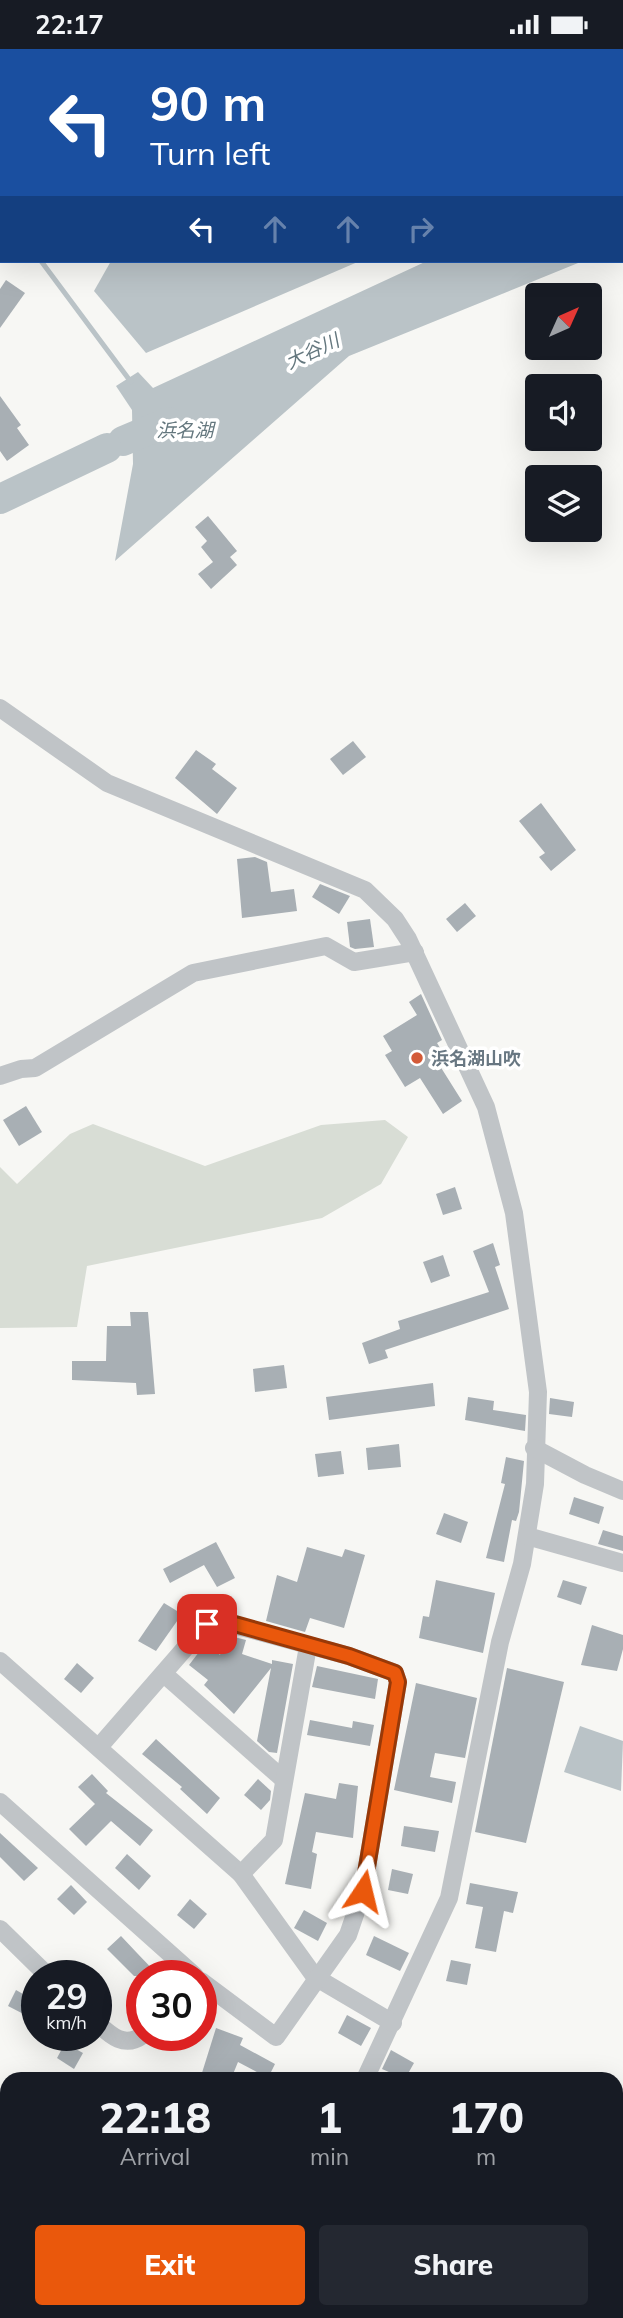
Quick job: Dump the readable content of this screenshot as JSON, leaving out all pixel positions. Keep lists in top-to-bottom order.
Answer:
{
  "water": ["大谷川", "浜名湖"],
  "places": ["浜名湖山吹"],
  "north": "top right",
  "page": {
    "status": "22:17",
    "turn": ["90 m", "Turn left"],
    "speed": "29 km/h",
    "limit": "30",
    "eta": [
      "22:18",
      "Arrival",
      "1",
      "min",
      "170",
      "m"
    ],
    "buttons": ["Exit", "Share"]
  }
}
